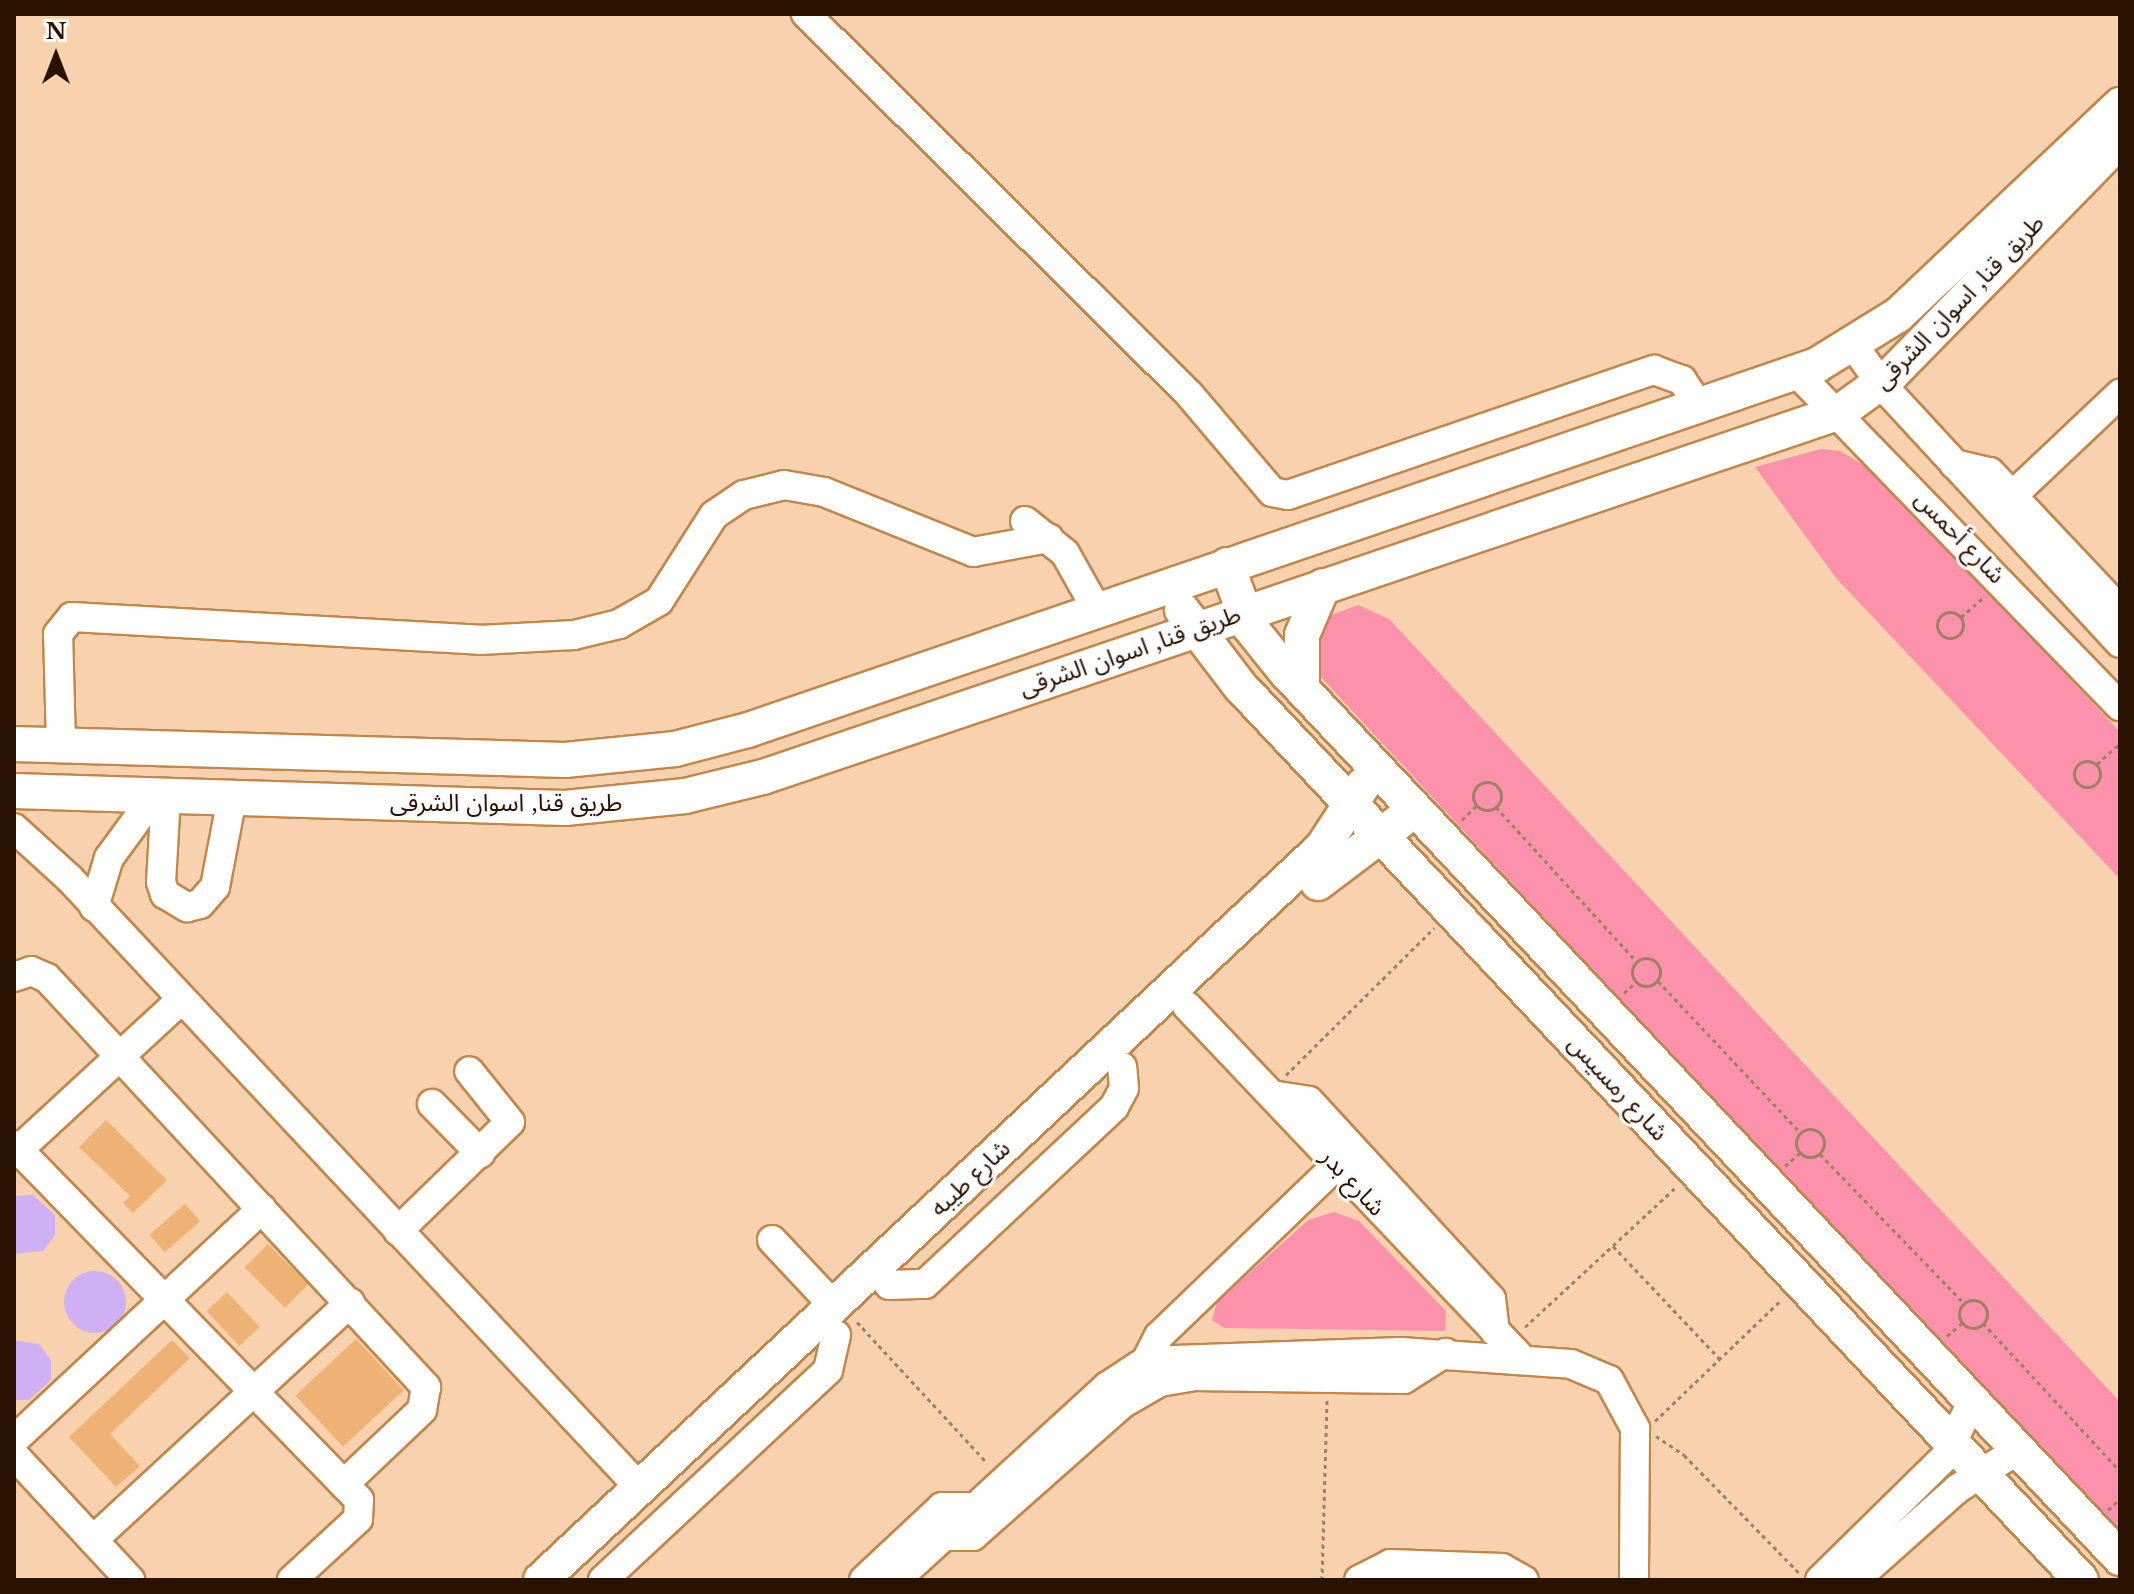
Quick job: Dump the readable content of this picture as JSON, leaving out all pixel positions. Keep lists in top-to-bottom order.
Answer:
{
  "streets": {
    "main road": ["طريق قنا, اسوان الشرقى", "شارع رمسيس", "شارع طيبه"],
    "street": ["شارع أحمس", "شارع بدر"]
  },
  "crossings": [
    ["طريق قنا, اسوان الشرقى", "شارع أحمس"],
    ["طريق قنا, اسوان الشرقى", "شارع رمسيس"],
    ["شارع رمسيس", "شارع طيبه"],
    ["شارع طيبه", "شارع بدر"]
  ],
  "north": "top"
}
